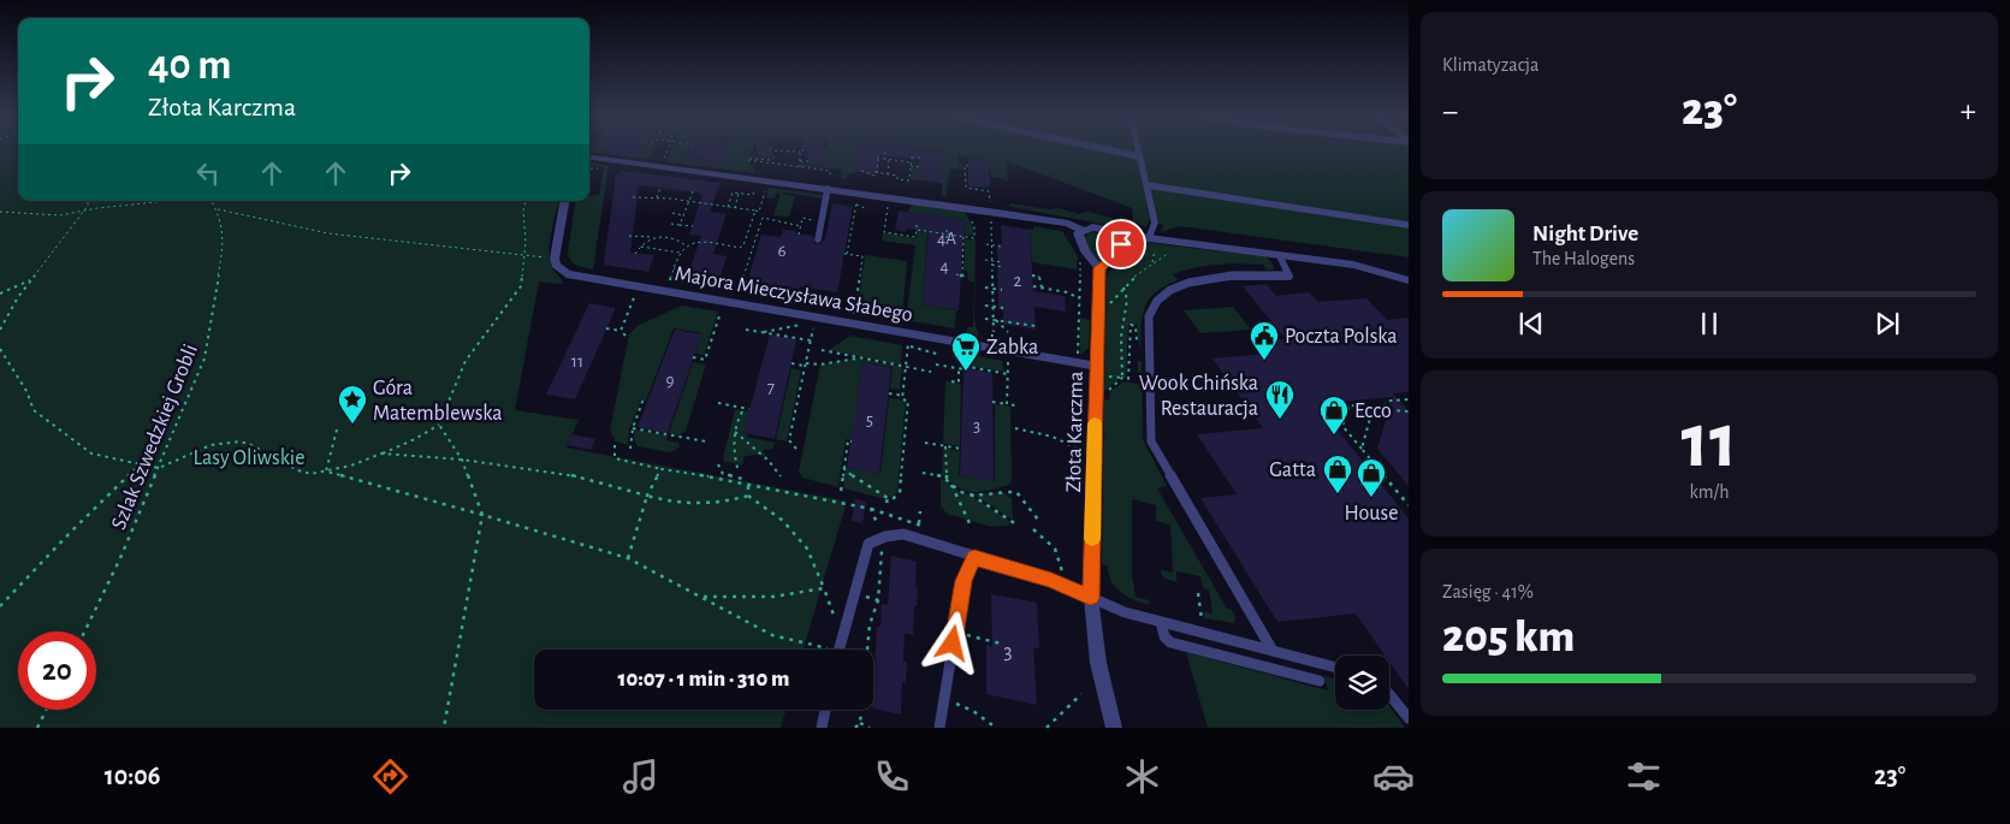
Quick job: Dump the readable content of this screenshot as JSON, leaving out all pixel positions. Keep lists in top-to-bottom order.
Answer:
{
  "streets": {
    "street": ["Majora Mieczysława Słabego", "Złota Karczma"],
    "path": ["Szlak Szwedzkiej Grobli"]
  },
  "crossings": [
    ["Majora Mieczysława Słabego", "Złota Karczma"]
  ],
  "parks": ["Lasy Oliwskie"],
  "places": {
    "public building": ["Poczta Polska"],
    "supermarket": ["Żabka"],
    "restaurant": ["Wook Chińska Restauracja"],
    "place": ["Góra Matemblewska"],
    "shop": ["Ecco", "Gatta", "House"]
  },
  "house_numbers": [
    "4A",
    "6",
    "4",
    "2",
    "11",
    "9",
    "7",
    "5",
    "3",
    "3"
  ],
  "page": {
    "tile": [
      "Klimatyzacja",
      ["11", "km/h"],
      ["Zasięg · 41%", "205 km"]
    ],
    "turn": ["40 m", "Złota Karczma"],
    "heat": ["−", "23°", "+"],
    "song": ["Night Drive", "The Halogens"],
    "limit": "20",
    "trip": "10:07 · 1 min · 310 m",
    "tabs": ["10:06", "23°"]
  }
}
